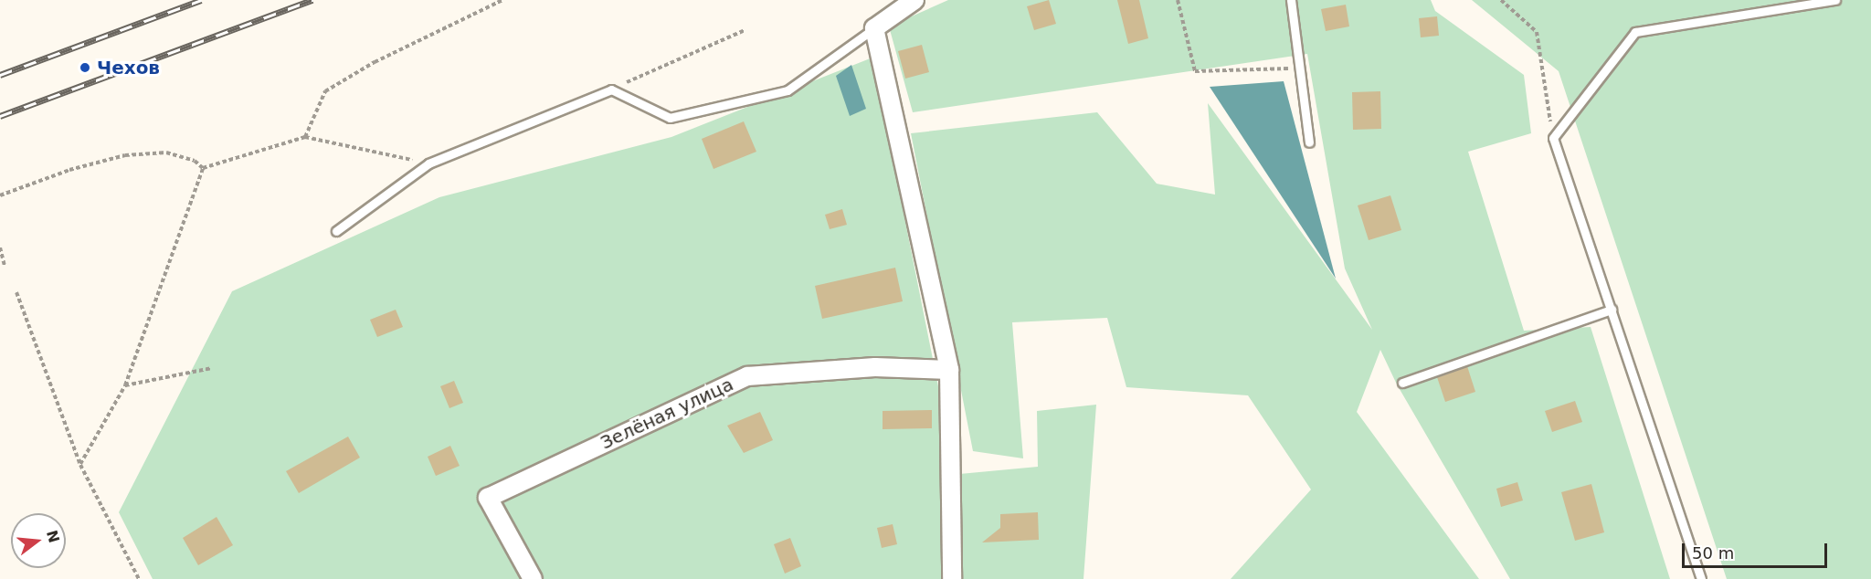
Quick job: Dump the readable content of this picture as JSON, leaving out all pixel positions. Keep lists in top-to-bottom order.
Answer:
{
  "streets": {
    "street": ["Зелёная улица"]
  },
  "places": ["Чехов"],
  "scale_bar": "50 m",
  "north": "right"
}
